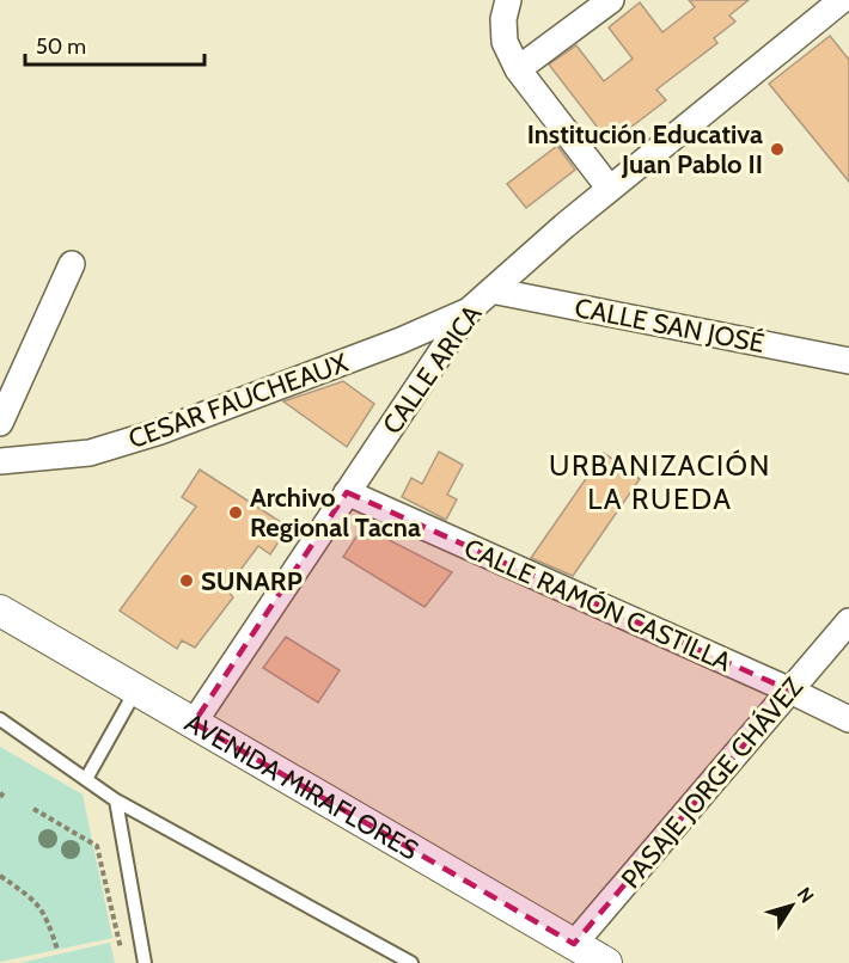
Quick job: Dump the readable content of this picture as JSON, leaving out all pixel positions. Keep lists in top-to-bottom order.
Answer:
{
  "streets": {
    "street": [
      "CALLE SAN JOSÉ",
      "CALLE ARICA",
      "CESAR FAUCHEAUX",
      "CALLE RAMÓN CASTILLA",
      "PASAJE JORGE CHÁVEZ",
      "AVENIDA MIRAFLORES"
    ]
  },
  "crossings": [
    ["CALLE SAN JOSÉ", "CALLE ARICA"],
    ["CALLE ARICA", "CESAR FAUCHEAUX"],
    ["CALLE ARICA", "CALLE RAMÓN CASTILLA"],
    ["CALLE ARICA", "AVENIDA MIRAFLORES"],
    ["CALLE RAMÓN CASTILLA", "PASAJE JORGE CHÁVEZ"],
    ["PASAJE JORGE CHÁVEZ", "AVENIDA MIRAFLORES"]
  ],
  "districts": ["URBANIZACIÓN LA RUEDA"],
  "places": ["Institución Educativa Juan Pablo II", "Archivo Regional Tacna", "SUNARP"],
  "scale_bar": "50 m",
  "north": "top right"
}
